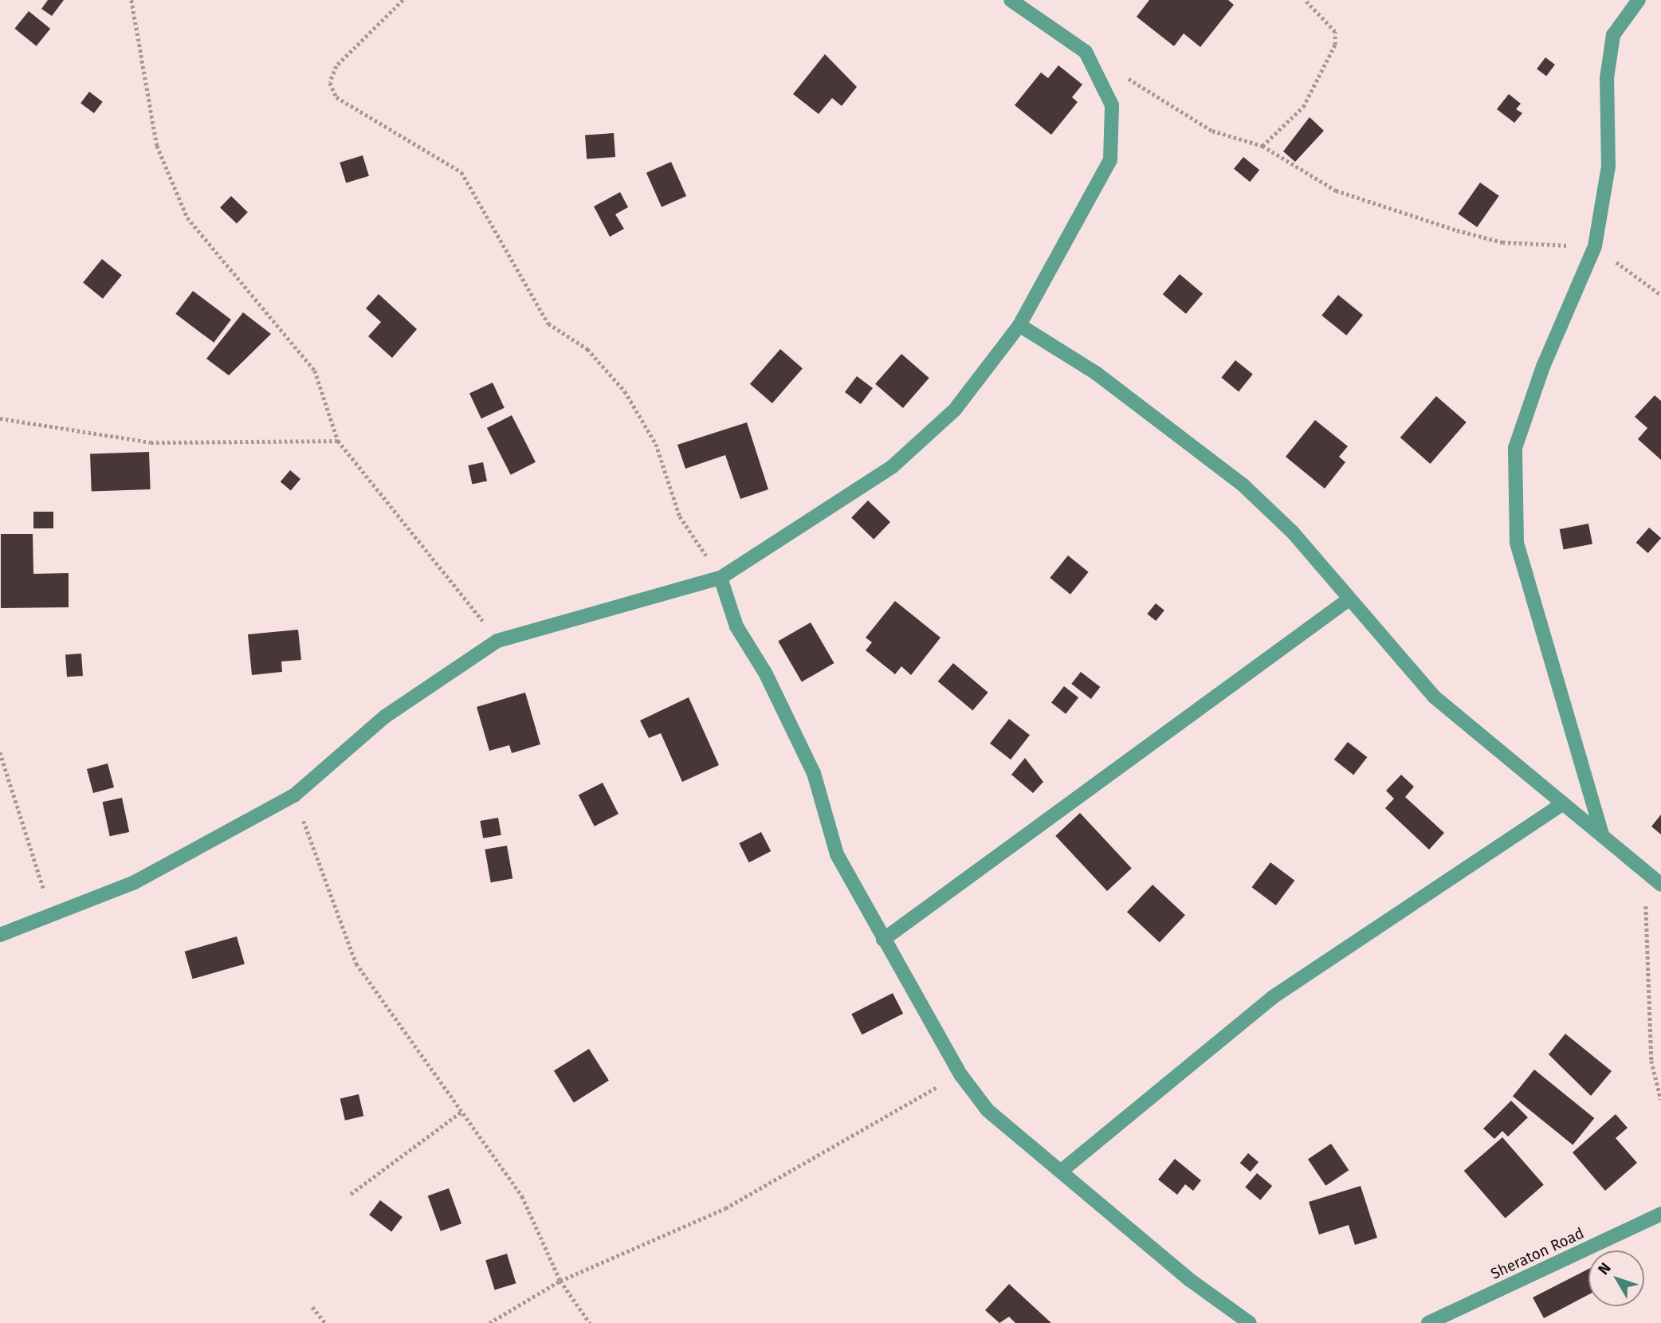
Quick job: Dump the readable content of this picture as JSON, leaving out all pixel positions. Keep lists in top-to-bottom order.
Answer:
{
  "streets": {
    "street": ["Sheraton Road"]
  },
  "north": "top left"
}
